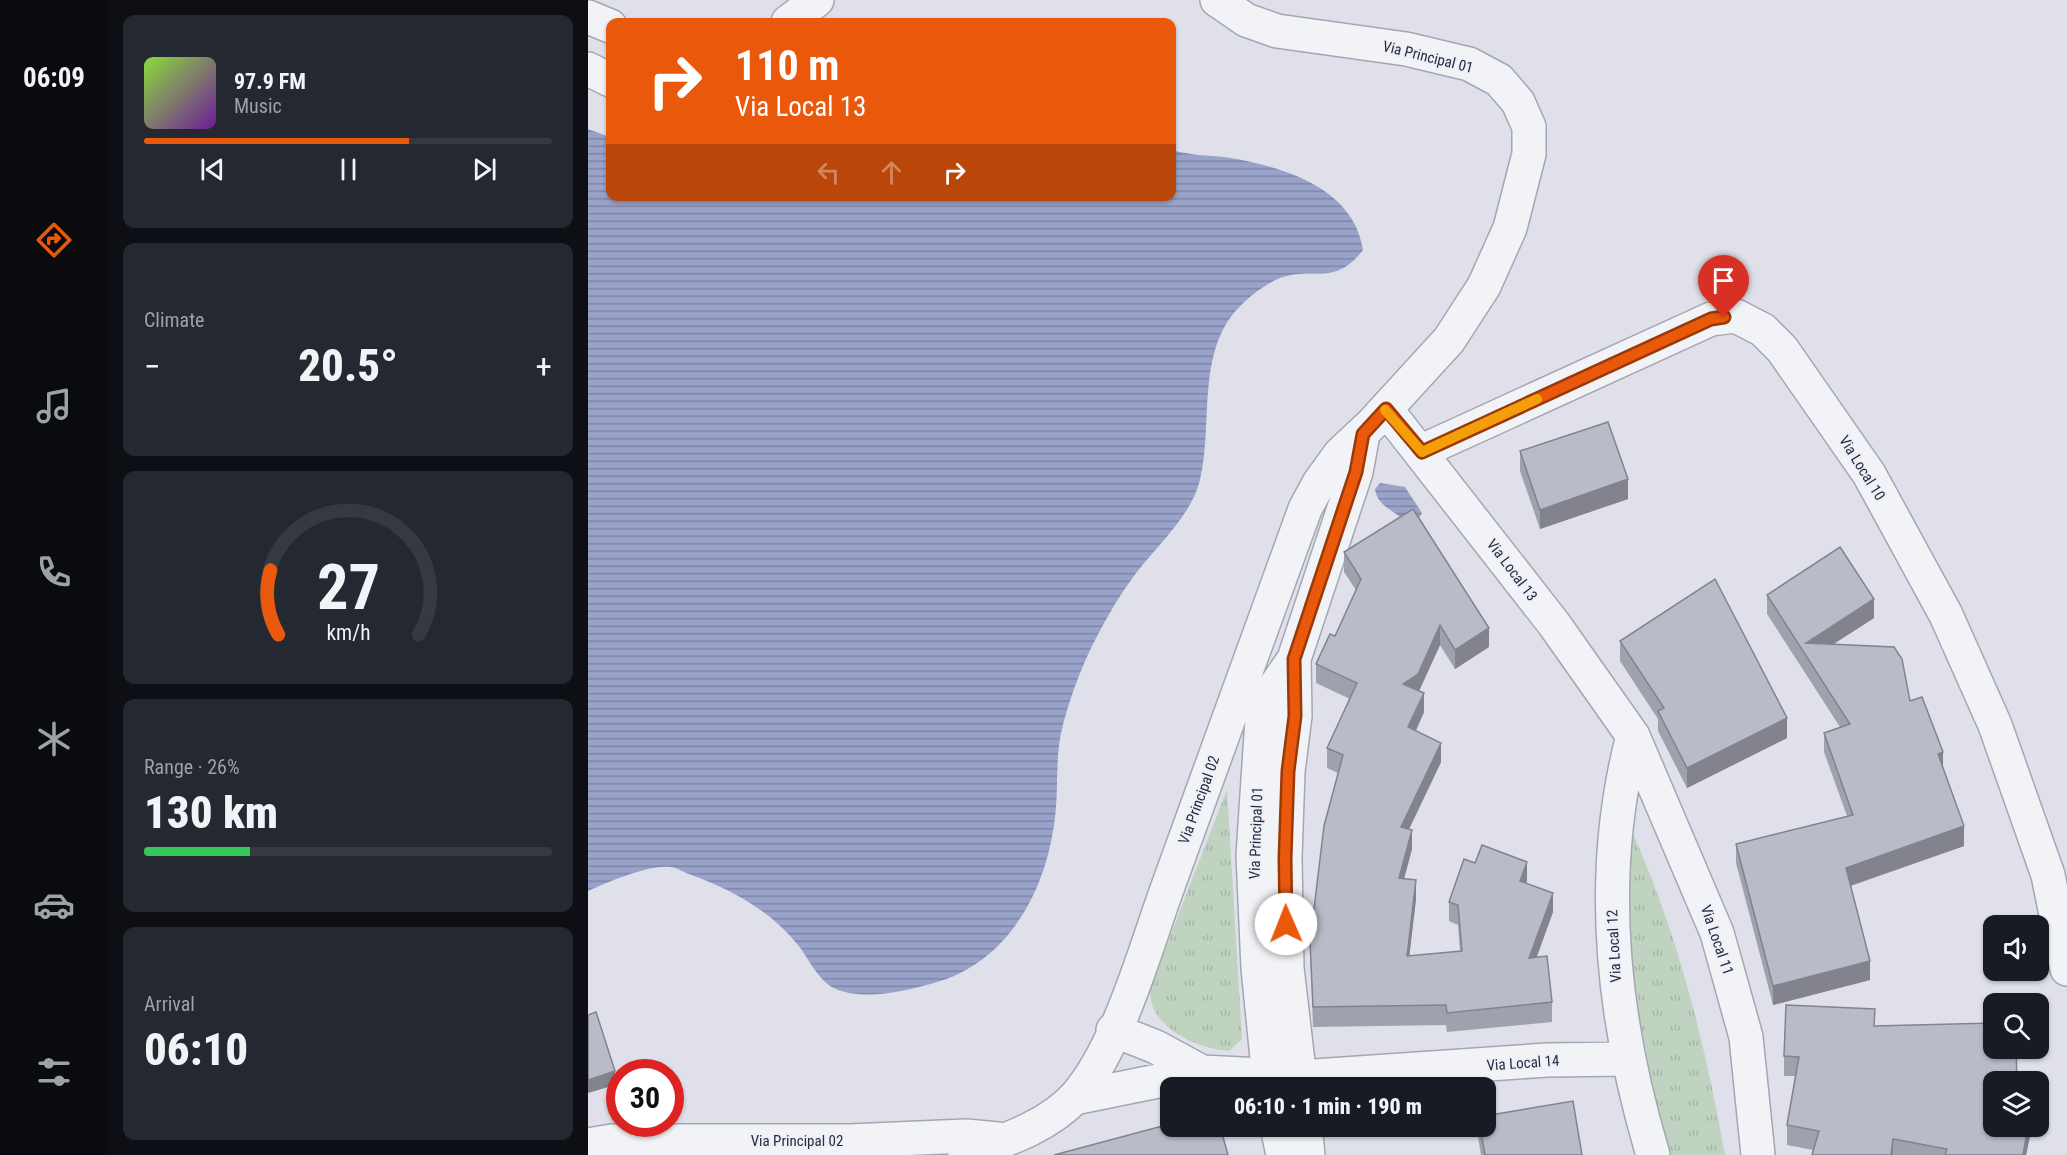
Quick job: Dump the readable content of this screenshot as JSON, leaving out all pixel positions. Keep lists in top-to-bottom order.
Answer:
{
  "streets": {
    "street": [
      "Via Principal 01",
      "Via Local 10",
      "Via Local 13",
      "Via Principal 02",
      "Via Local 11",
      "Via Local 12",
      "Via Local 14"
    ]
  },
  "crossings": [
    ["Via Principal 01", "Via Local 13"],
    ["Via Principal 01", "Via Principal 02"],
    ["Via Local 10", "Via Local 13"],
    ["Via Local 13", "Via Local 11"],
    ["Via Local 13", "Via Local 12"],
    ["Via Principal 02", "Via Local 14"],
    ["Via Local 11", "Via Local 12"],
    ["Via Local 12", "Via Local 14"]
  ],
  "page": {
    "tabs": "06:09",
    "turn": ["110 m", "Via Local 13"],
    "song": ["97.9 FM", "Music"],
    "tile": [
      "Climate",
      ["Range · 26%", "130 km"],
      ["Arrival", "06:10"]
    ],
    "heat": ["−", "20.5°", "+"],
    "limit": "30",
    "trip": "06:10 · 1 min · 190 m",
    "gauge": ["27", "km/h"]
  }
}
